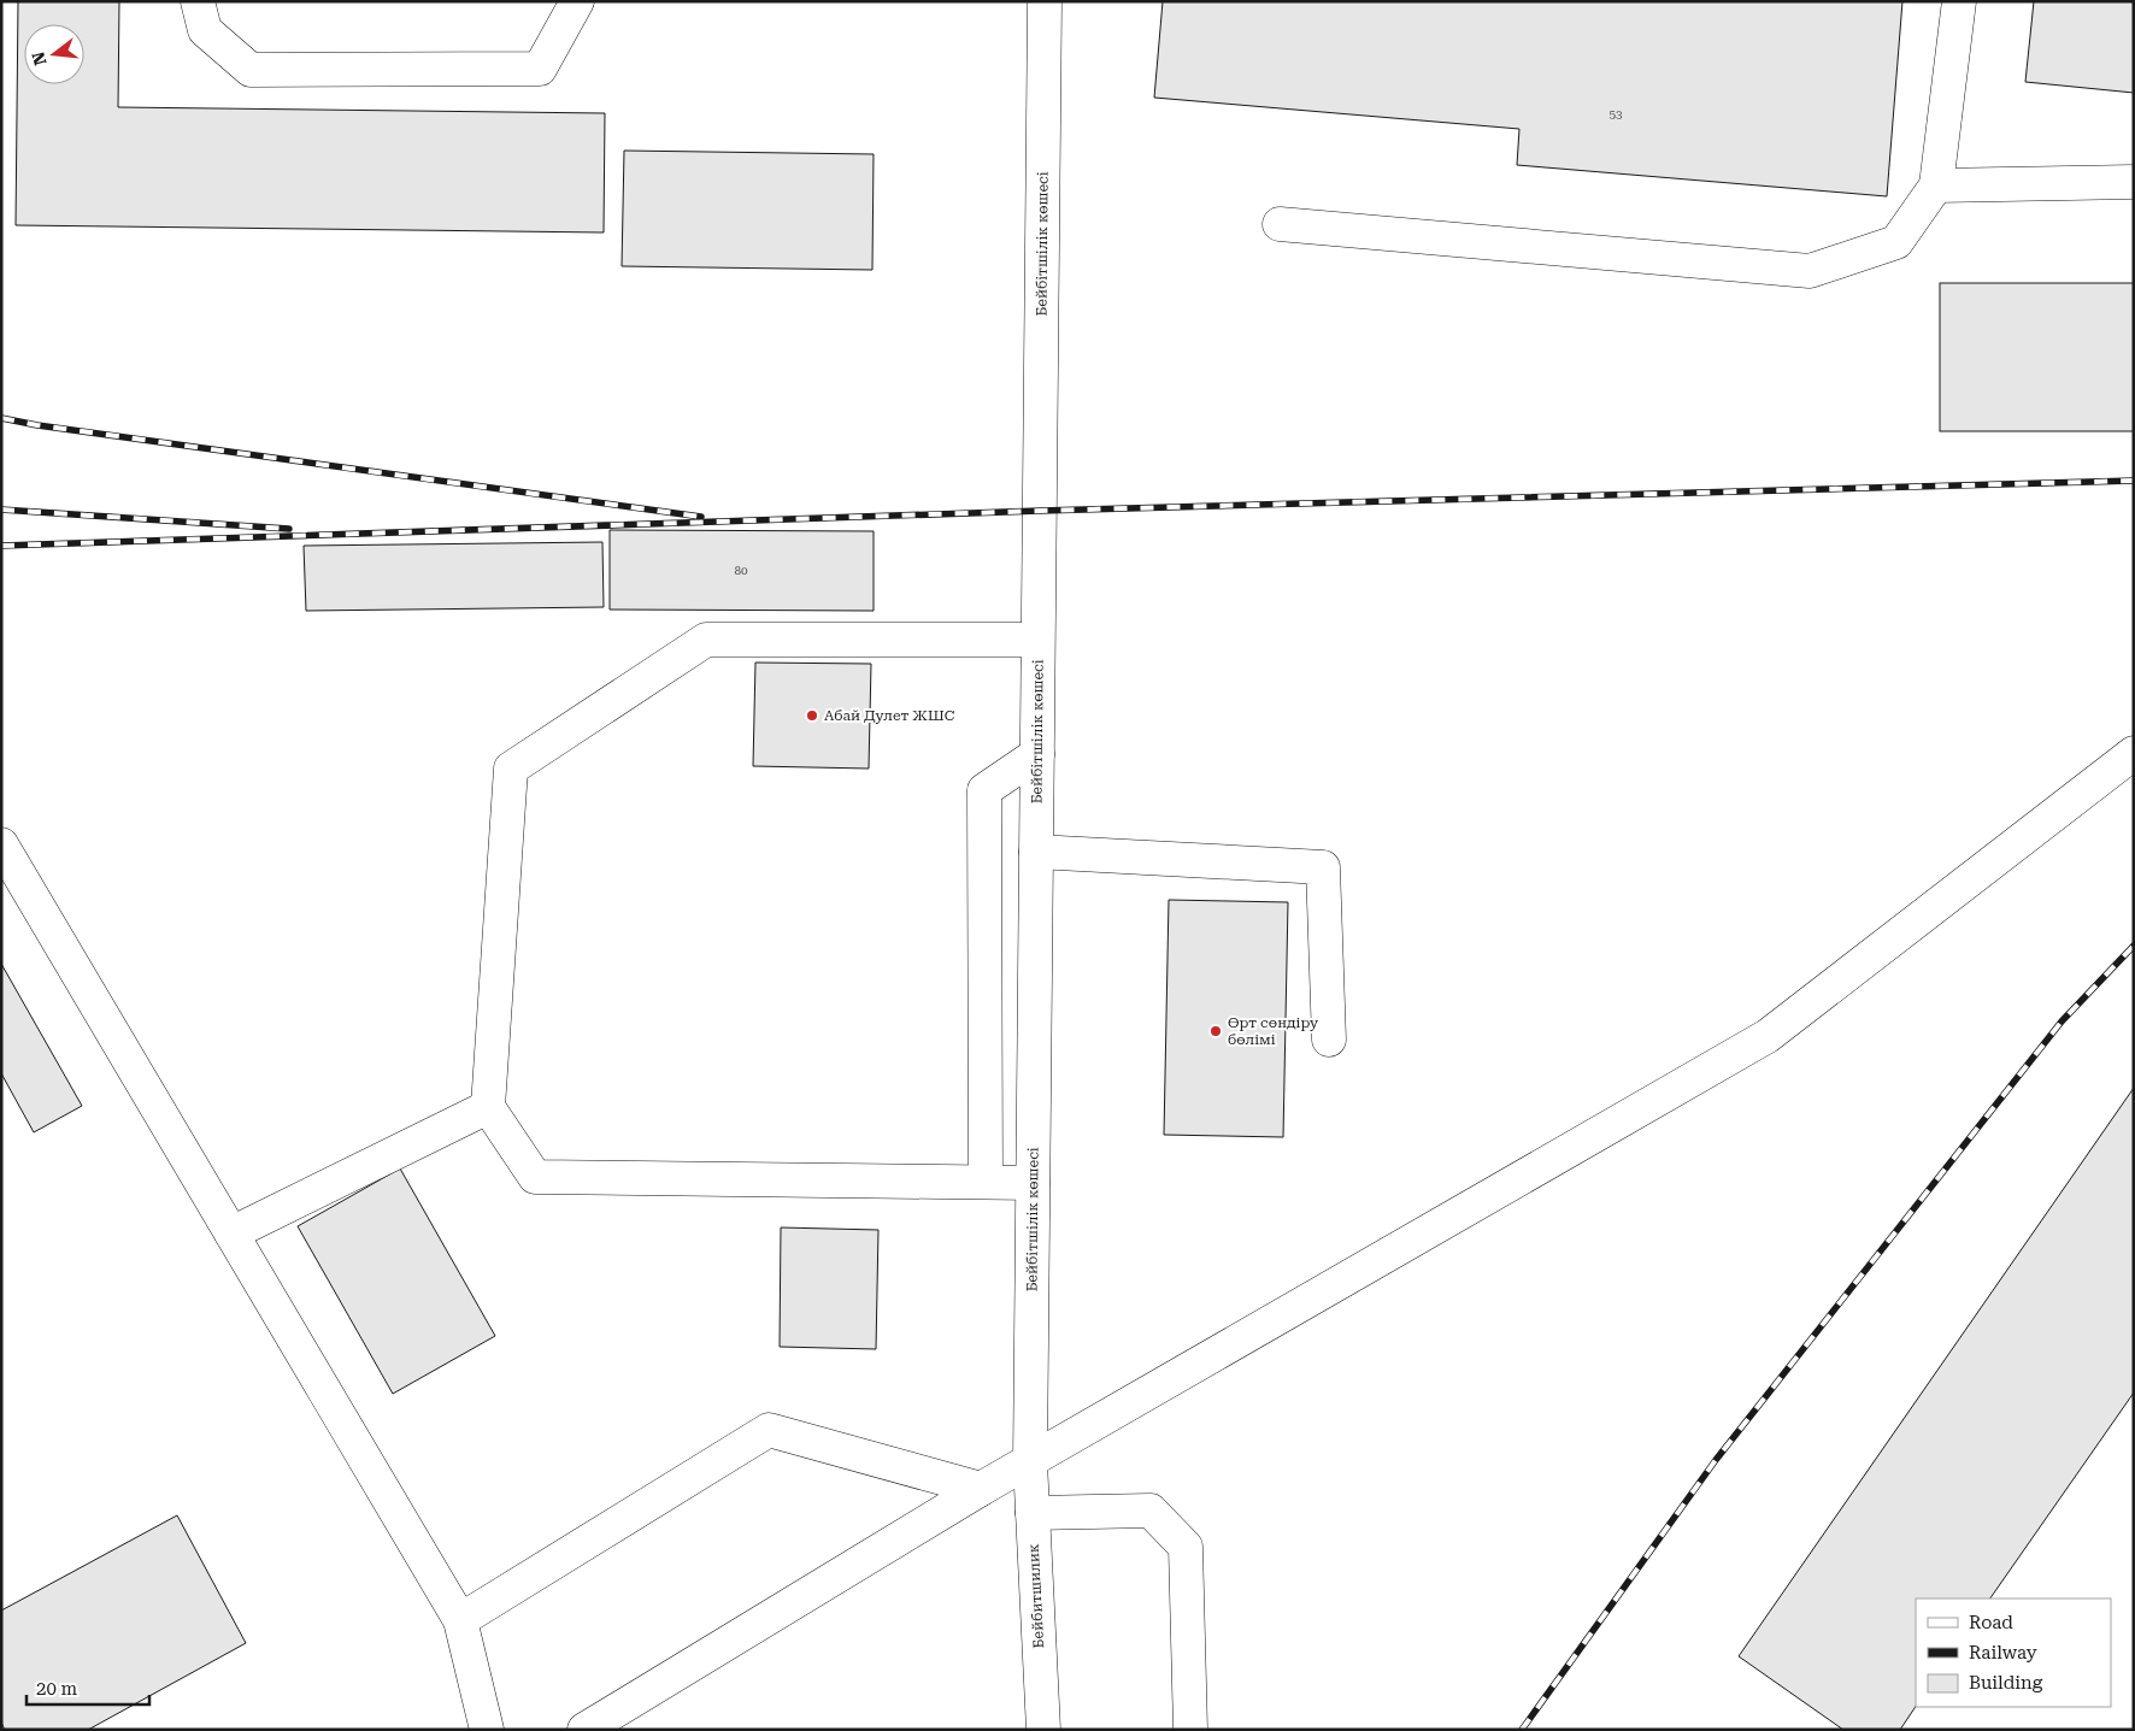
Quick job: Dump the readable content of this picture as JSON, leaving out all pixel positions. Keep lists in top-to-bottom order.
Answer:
{
  "streets": {
    "street": ["Бейбітшілік көшесі", "Бейбитшилик"]
  },
  "crossings": [
    ["Бейбітшілік көшесі", "Бейбитшилик"]
  ],
  "places": ["Абай Дулет ЖШС", "Өрт сөндіру бөлімі"],
  "house_numbers": ["53", "80"],
  "legend": ["Road", "Railway", "Building"],
  "scale_bar": "20 m",
  "north": "left"
}
